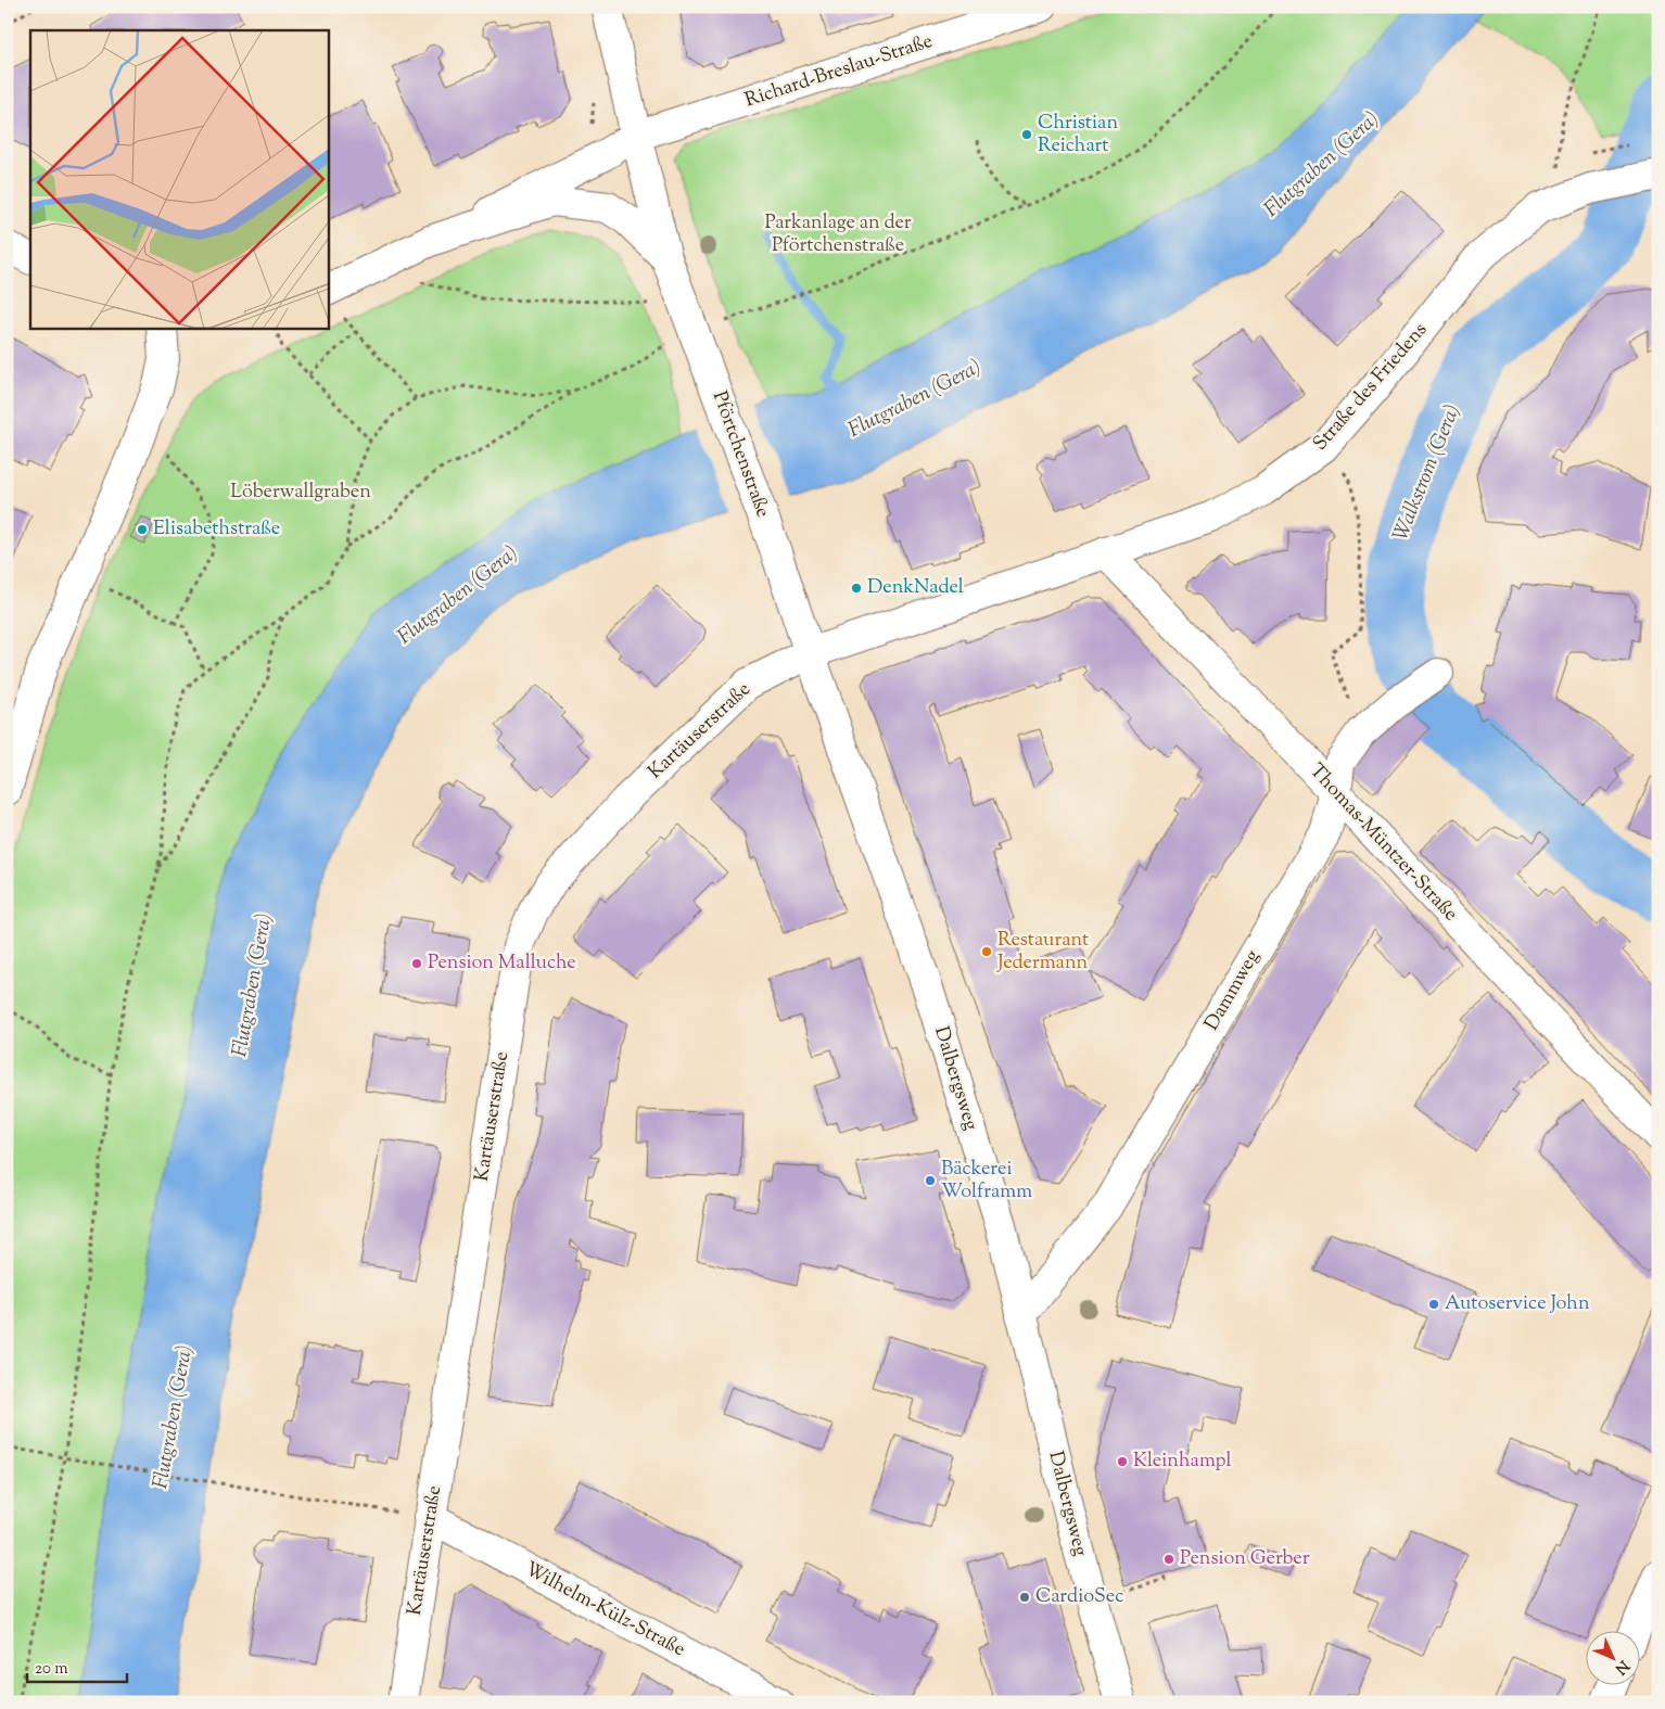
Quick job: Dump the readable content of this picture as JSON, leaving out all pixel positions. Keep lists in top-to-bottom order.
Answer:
{
  "streets": {
    "street": [
      "Richard-Breslau-Straße",
      "Straße des Friedens",
      "Pförtchenstraße",
      "Kartäuserstraße",
      "Thomas-Müntzer-Straße",
      "Dammweg",
      "Dalbergsweg",
      "Wilhelm-Külz-Straße"
    ]
  },
  "crossings": [
    ["Richard-Breslau-Straße", "Pförtchenstraße"],
    ["Straße des Friedens", "Pförtchenstraße"],
    ["Straße des Friedens", "Kartäuserstraße"],
    ["Straße des Friedens", "Thomas-Müntzer-Straße"],
    ["Straße des Friedens", "Dalbergsweg"],
    ["Pförtchenstraße", "Kartäuserstraße"],
    ["Pförtchenstraße", "Dalbergsweg"],
    ["Kartäuserstraße", "Dalbergsweg"],
    ["Kartäuserstraße", "Wilhelm-Külz-Straße"],
    ["Thomas-Müntzer-Straße", "Dammweg"],
    ["Dammweg", "Dalbergsweg"]
  ],
  "water": ["Flutgraben (Gera)", "Walkstrom (Gera)"],
  "parks": ["Parkanlage an der Pförtchenstraße", "Löberwallgraben"],
  "places": [
    "Christian Reichart",
    "Elisabethstraße",
    "DenkNadel",
    "Restaurant Jedermann",
    "Pension Malluche",
    "Bäckerei Wolframm",
    "Autoservice John",
    "Kleinhampl",
    "Pension Gerber",
    "CardioSec"
  ],
  "scale_bar": "20 m",
  "north": "bottom right"
}
